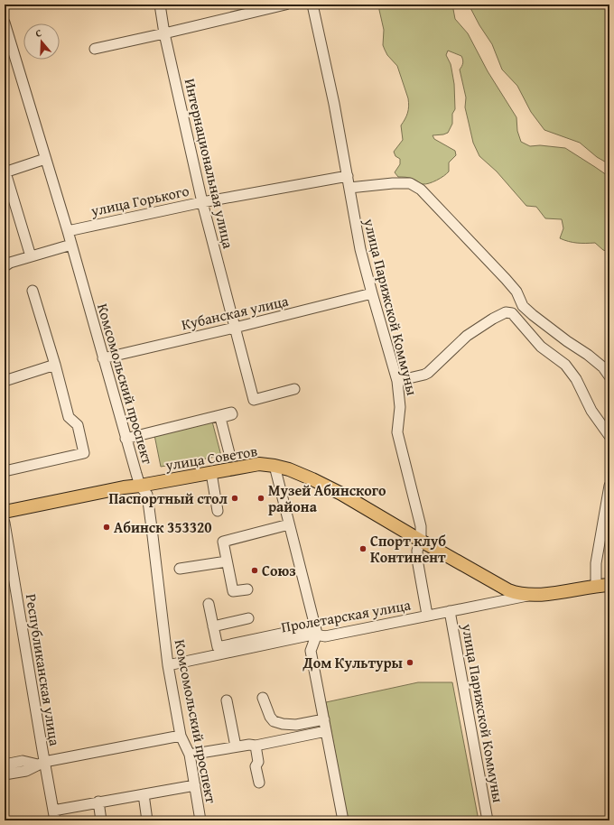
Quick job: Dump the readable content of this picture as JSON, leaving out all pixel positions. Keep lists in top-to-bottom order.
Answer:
{
  "streets": {
    "main road": ["улица Советов"],
    "street": [
      "Интернациональная улица",
      "улица Горького",
      "улица Парижской Коммуны",
      "Кубанская улица",
      "Комсомольский проспект",
      "Пролетарская улица",
      "Республиканская улица"
    ]
  },
  "crossings": [
    ["Интернациональная улица", "улица Горького"],
    ["Интернациональная улица", "Кубанская улица"],
    ["улица Горького", "улица Парижской Коммуны"],
    ["улица Горького", "Комсомольский проспект"],
    ["улица Парижской Коммуны", "Кубанская улица"],
    ["улица Парижской Коммуны", "улица Советов"],
    ["улица Парижской Коммуны", "Пролетарская улица"],
    ["Кубанская улица", "Комсомольский проспект"],
    ["Комсомольский проспект", "улица Советов"],
    ["Комсомольский проспект", "Пролетарская улица"],
    ["улица Советов", "Пролетарская улица"]
  ],
  "places": [
    "Паспортный стол",
    "Музей Абинского района",
    "Абинск 353320",
    "Спорт клуб Континент",
    "Союз",
    "Дом Культуры"
  ],
  "north": "top"
}
